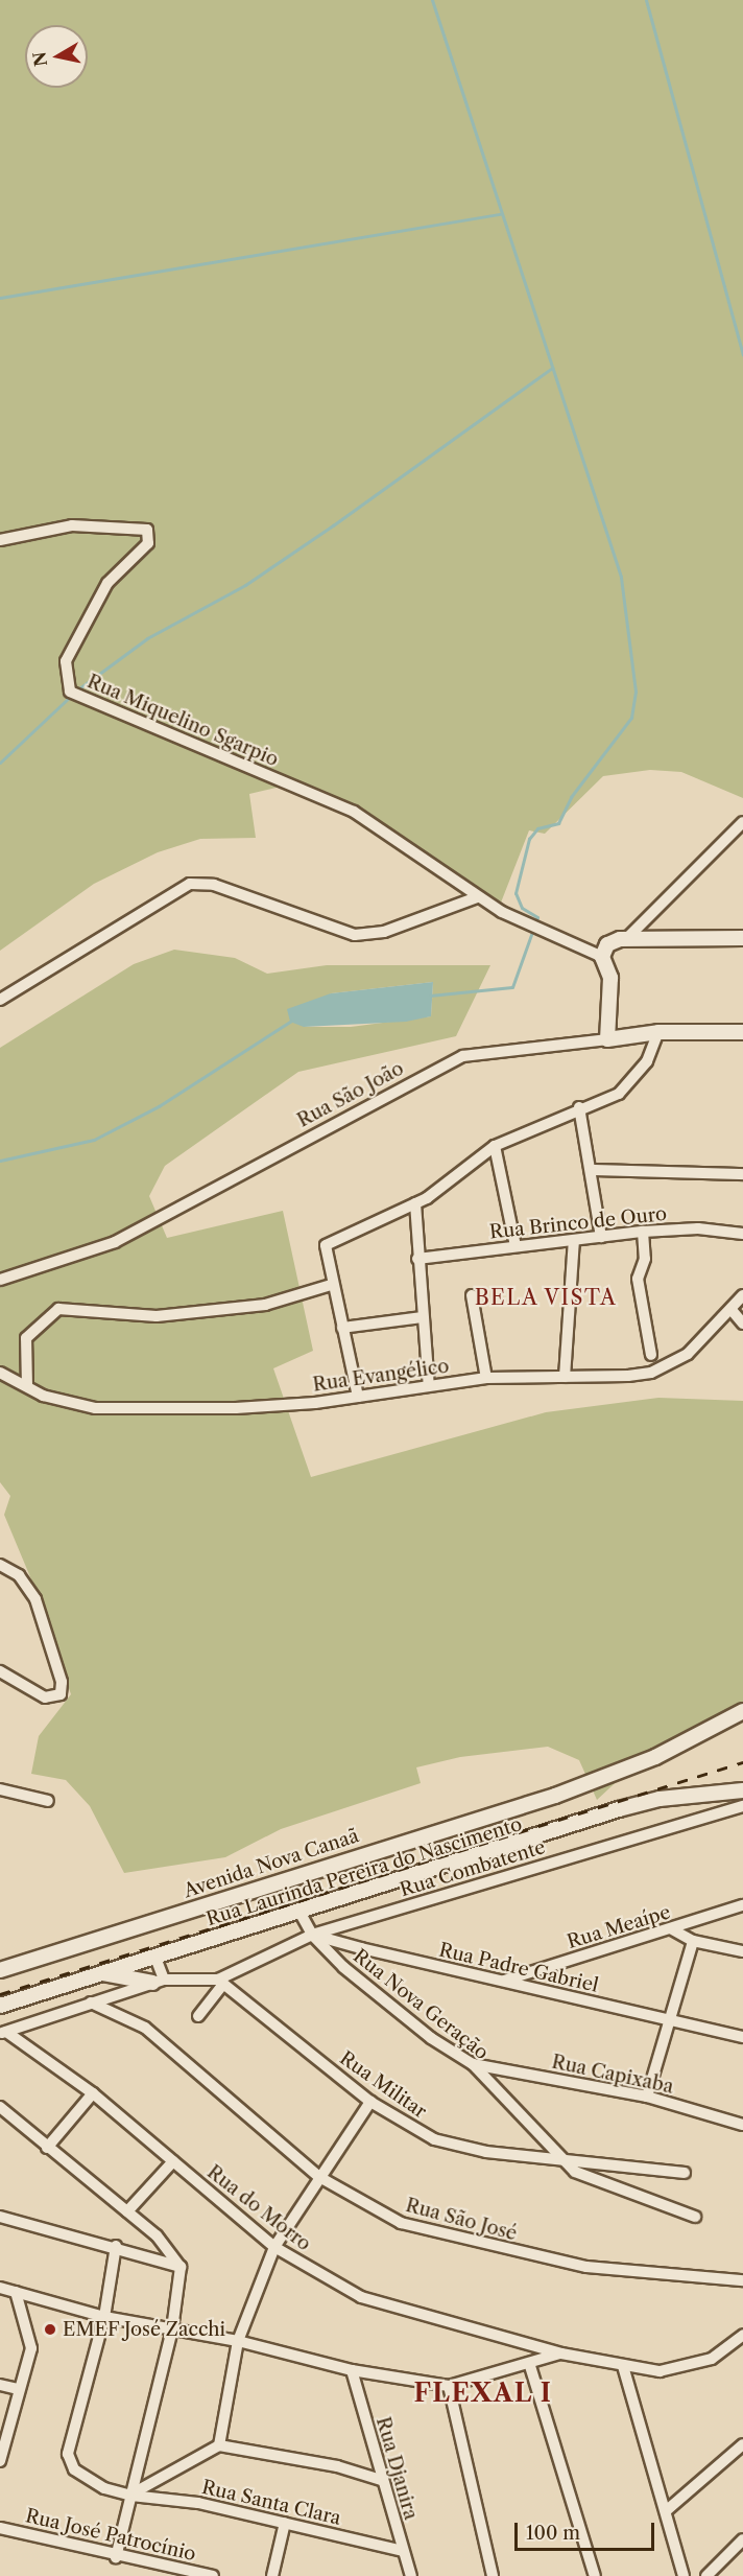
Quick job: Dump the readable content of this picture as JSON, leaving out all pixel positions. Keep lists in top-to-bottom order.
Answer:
{
  "streets": {
    "street": [
      "Rua Miquelino Sgarpio",
      "Rua São João",
      "Rua Brinco de Ouro",
      "Rua Evangélico",
      "Avenida Nova Canaã",
      "Rua Combatente",
      "Rua Laurinda Pereira do Nascimento",
      "Rua Meaípe",
      "Rua Padre Gabriel",
      "Rua Nova Geração",
      "Rua Capixaba",
      "Rua Militar",
      "Rua do Morro",
      "Rua São José",
      "Rua Djanira",
      "Rua Santa Clara",
      "Rua José Patrocínio"
    ]
  },
  "crossings": [
    ["Rua Combatente", "Rua Padre Gabriel"],
    ["Rua Combatente", "Rua Nova Geração"],
    ["Rua Combatente", "Rua Militar"],
    ["Rua Meaípe", "Rua Padre Gabriel"],
    ["Rua Padre Gabriel", "Rua Nova Geração"],
    ["Rua Nova Geração", "Rua Capixaba"],
    ["Rua Nova Geração", "Rua Militar"],
    ["Rua Djanira", "Rua Santa Clara"]
  ],
  "districts": ["BELA VISTA", "FLEXAL I"],
  "places": ["EMEF José Zacchi"],
  "scale_bar": "100 m",
  "north": "left"
}
